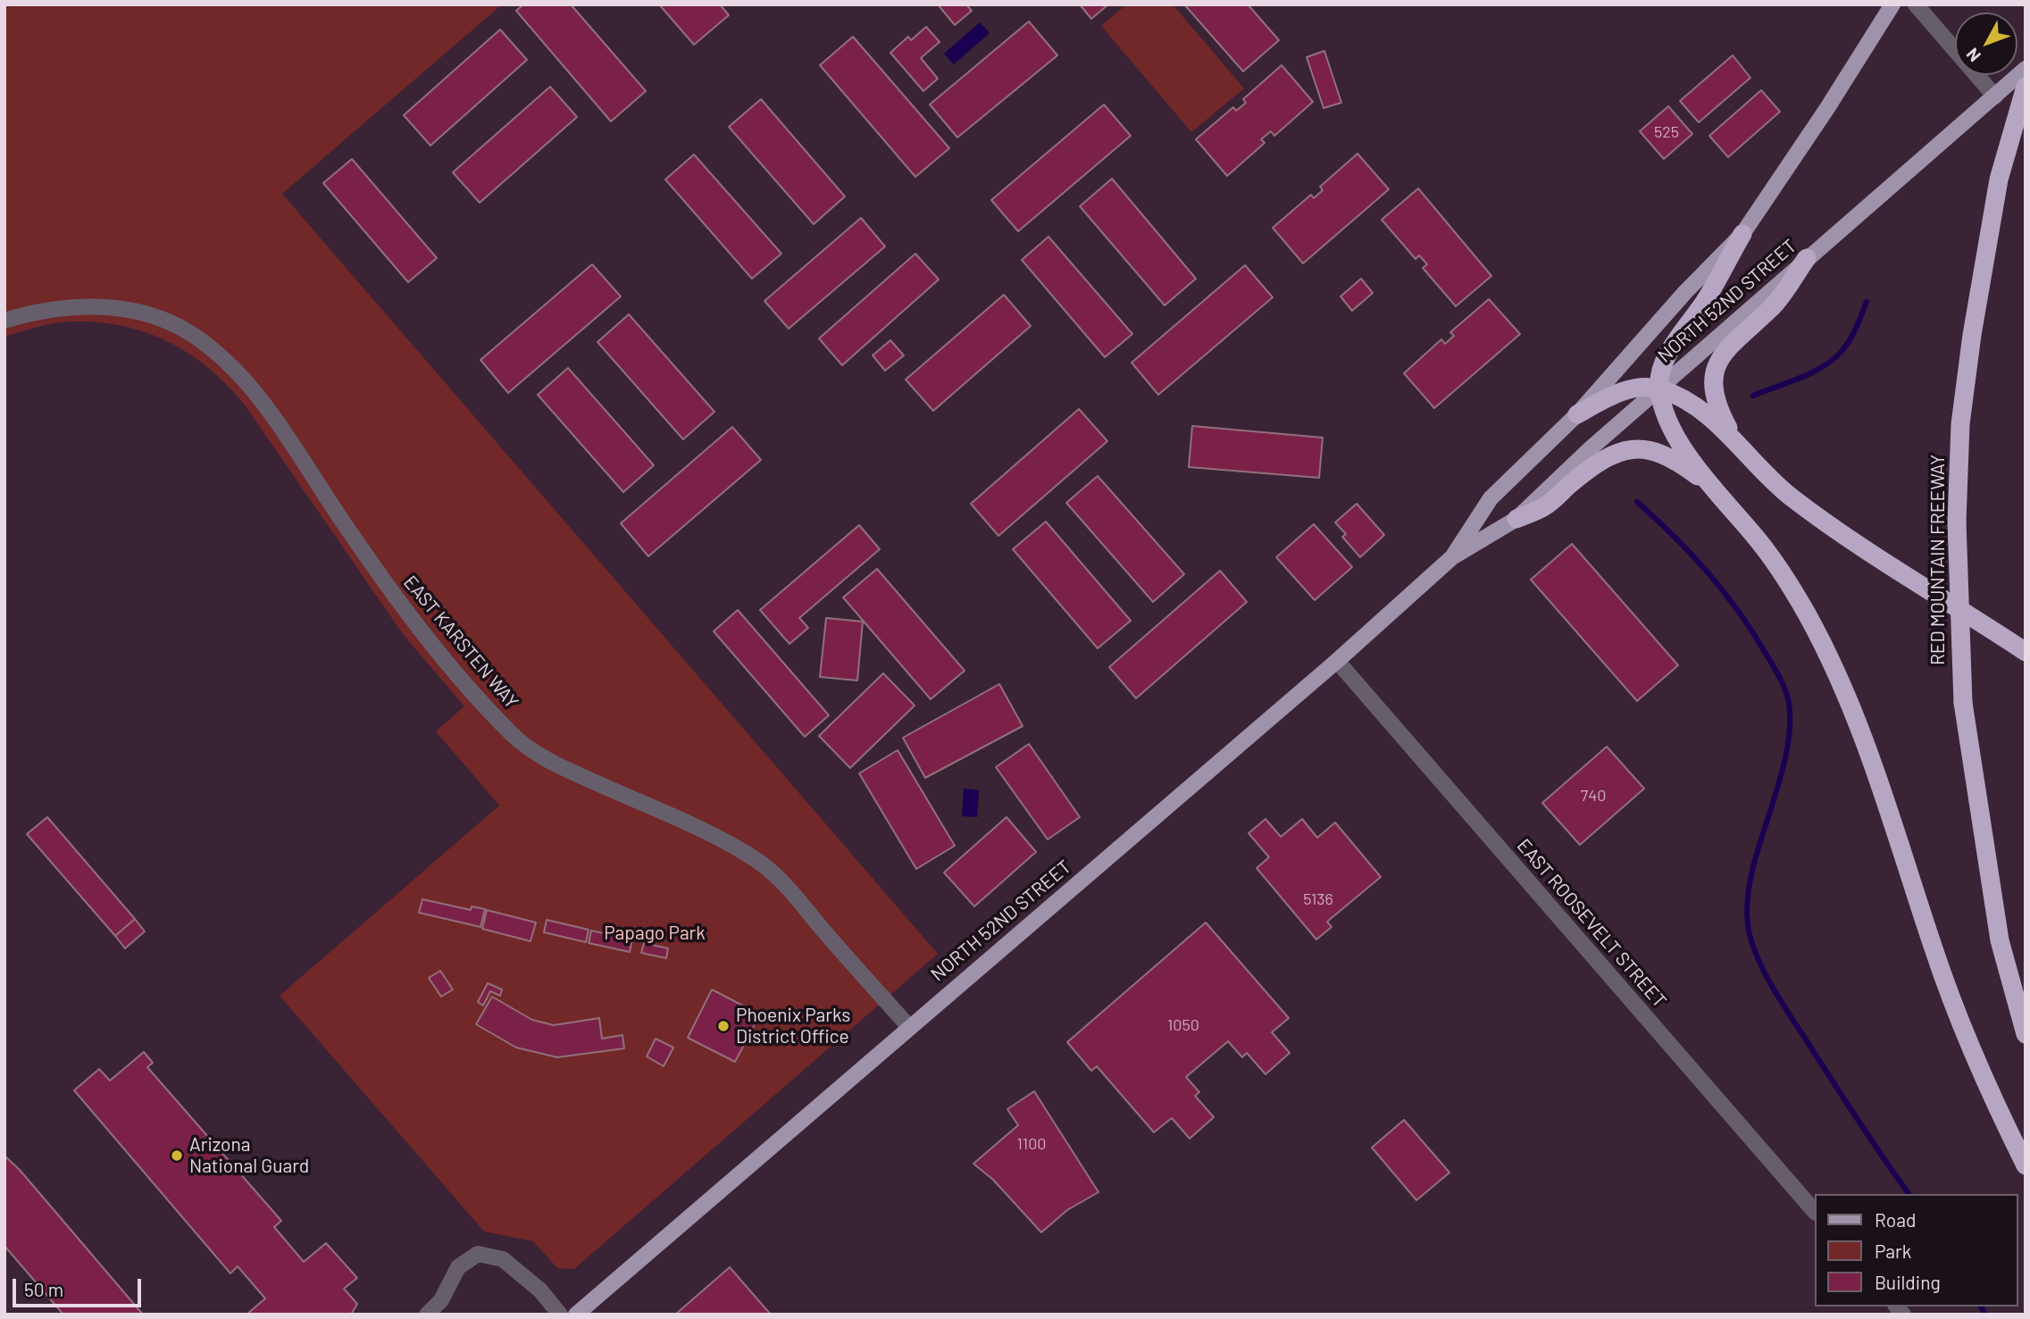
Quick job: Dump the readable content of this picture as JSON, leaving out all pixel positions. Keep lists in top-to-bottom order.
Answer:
{
  "streets": {
    "highway": ["RED MOUNTAIN FREEWAY"],
    "main road": ["NORTH 52ND STREET"],
    "street": ["EAST KARSTEN WAY", "EAST ROOSEVELT STREET"]
  },
  "crossings": [
    ["NORTH 52ND STREET", "EAST KARSTEN WAY"],
    ["NORTH 52ND STREET", "EAST ROOSEVELT STREET"]
  ],
  "parks": ["Papago Park"],
  "places": ["Phoenix Parks District Office", "Arizona National Guard"],
  "house_numbers": [
    "525",
    "740",
    "5136",
    "1050",
    "1100"
  ],
  "legend": ["Road", "Park", "Building"],
  "scale_bar": "50 m",
  "north": "bottom left"
}
